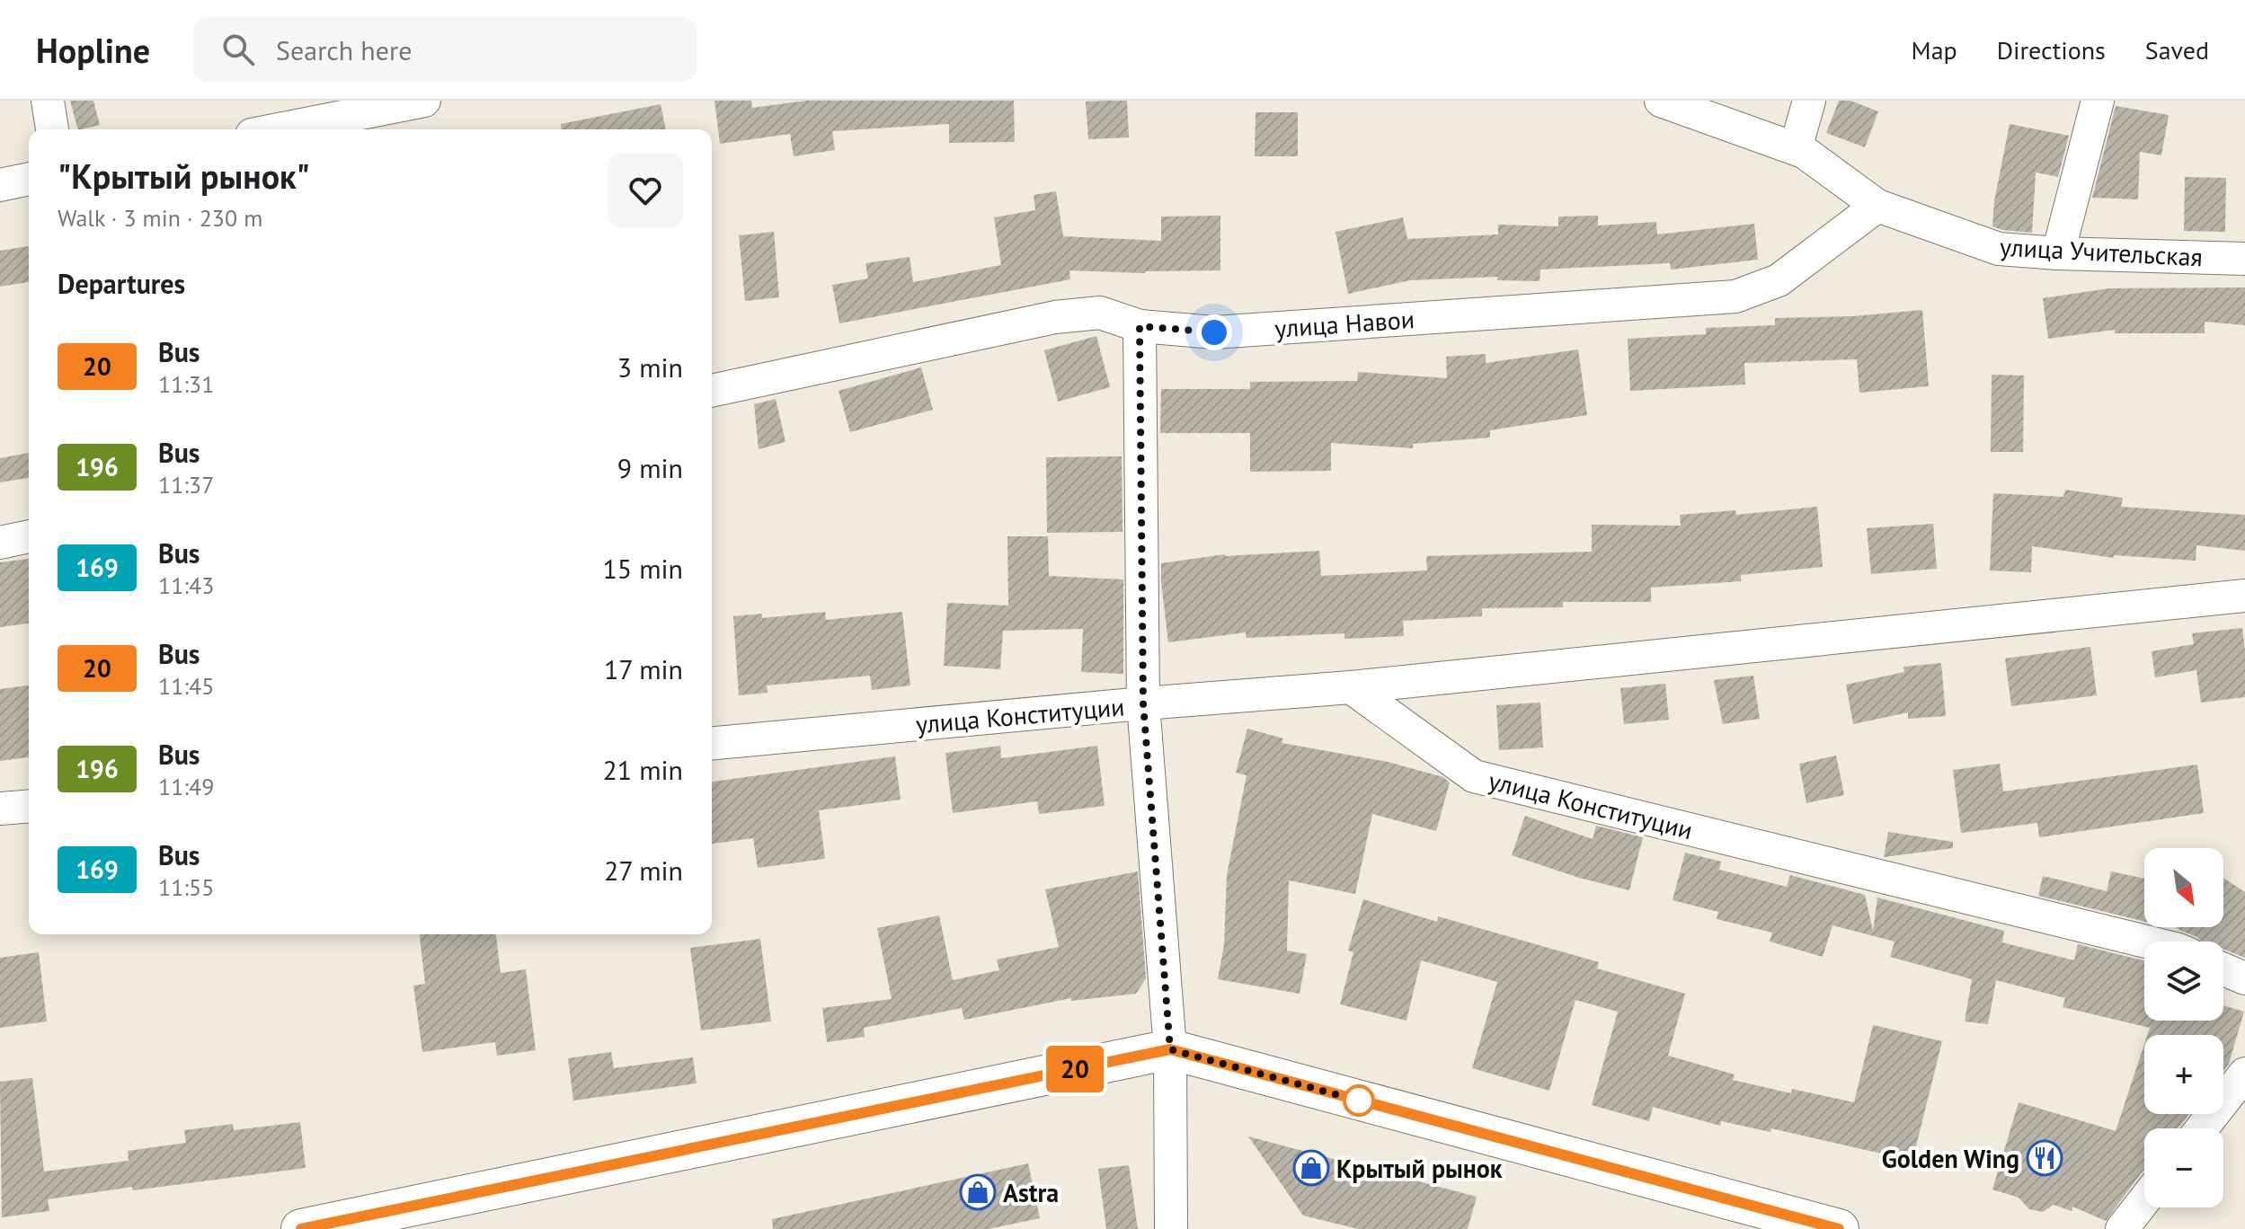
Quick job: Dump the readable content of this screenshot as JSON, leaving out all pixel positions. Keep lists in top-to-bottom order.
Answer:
{
  "streets": {
    "street": ["улица Учительская", "улица Навои", "улица Конституции"]
  },
  "crossings": [
    ["улица Учительская", "улица Навои"]
  ],
  "places": {
    "restaurant": ["Golden Wing"],
    "shop": ["Крытый рынок", "Astra"]
  },
  "lines": ["bus line 20"],
  "north": "bottom right",
  "page": {
    "header": "Hopline",
    "search": "Search here",
    "nav": ["Map", "Directions", "Saved"],
    "on_map": "20",
    "heading": [
      ["\"Крытый рынок\"", "Walk · 3 min · 230 m"],
      "Departures"
    ],
    "list": [
      {
        "mark": "20",
        "name": "Bus",
        "note": "11:31",
        "value": "3 min"
      },
      {
        "mark": "196",
        "name": "Bus",
        "note": "11:37",
        "value": "9 min"
      },
      {
        "mark": "169",
        "name": "Bus",
        "note": "11:43",
        "value": "15 min"
      },
      {
        "mark": "20",
        "name": "Bus",
        "note": "11:45",
        "value": "17 min"
      },
      {
        "mark": "196",
        "name": "Bus",
        "note": "11:49",
        "value": "21 min"
      },
      {
        "mark": "169",
        "name": "Bus",
        "note": "11:55",
        "value": "27 min"
      }
    ],
    "map_buttons": ["+", "−"]
  }
}
